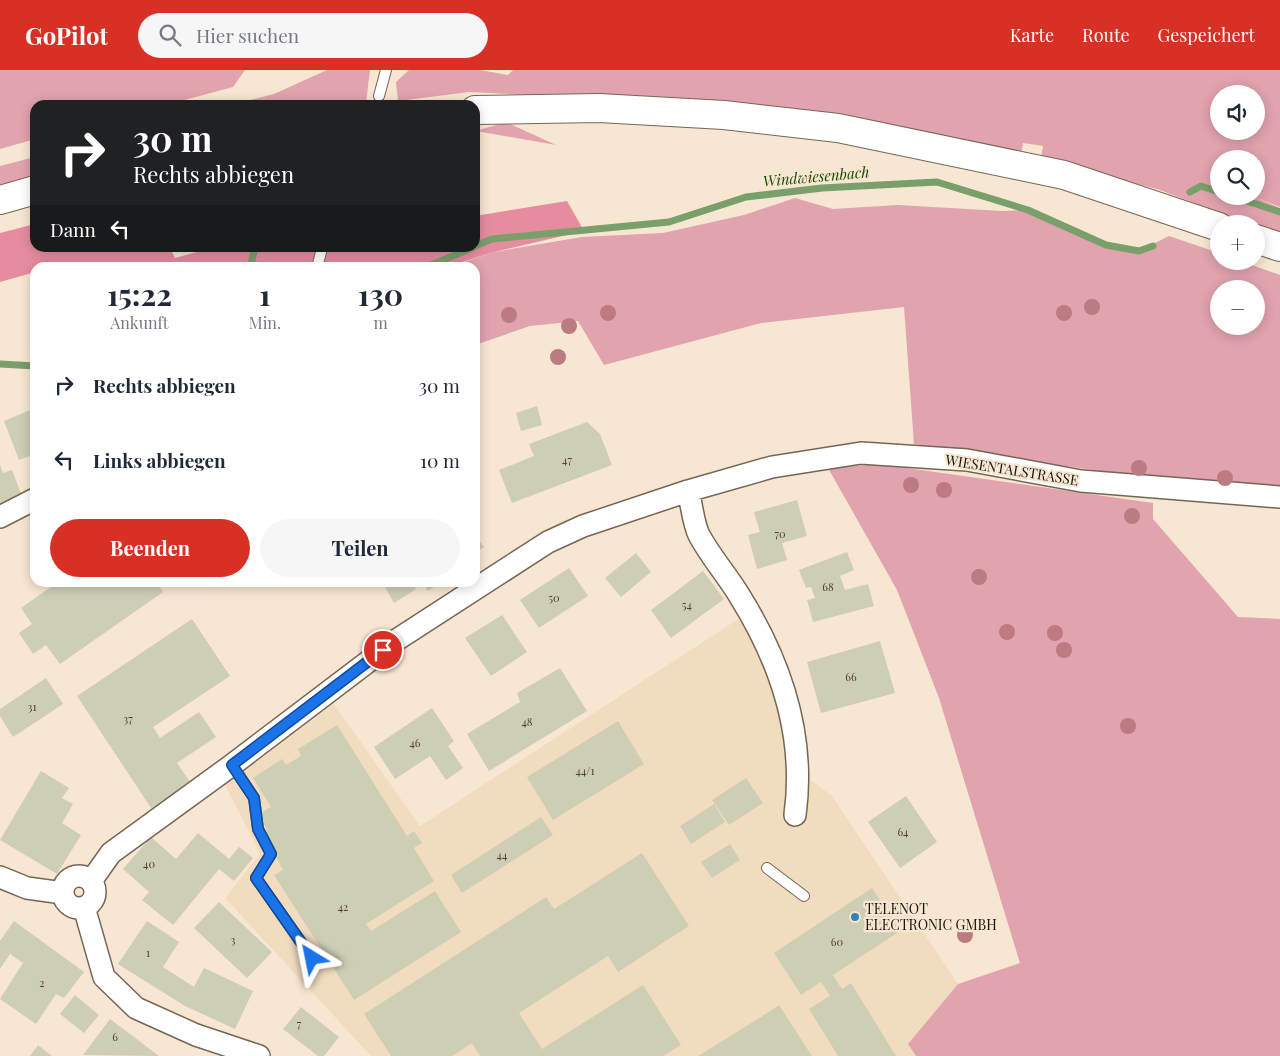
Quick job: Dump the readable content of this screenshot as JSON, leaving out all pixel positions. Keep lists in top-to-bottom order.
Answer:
{
  "streets": {
    "street": ["WIESENTALSTRASSE"]
  },
  "water": ["Windwiesenbach"],
  "places": ["TELENOT ELECTRONIC GMBH"],
  "house_numbers": [
    "47",
    "70",
    "68",
    "50",
    "54",
    "66",
    "31",
    "37",
    "48",
    "46",
    "44/1",
    "64",
    "44",
    "40",
    "42",
    "3",
    "60",
    "1",
    "2",
    "7",
    "6"
  ],
  "page": {
    "header": "GoPilot",
    "search": "Hier suchen",
    "nav": ["Karte", "Route", "Gespeichert"],
    "map_buttons": ["+", "−"],
    "turn": ["30 m", "Rechts abbiegen"],
    "then": "Dann",
    "eta": [
      "15:22",
      "Ankunft",
      "1",
      "Min.",
      "130",
      "m"
    ],
    "list": [
      {
        "name": "Rechts abbiegen",
        "value": "30 m"
      },
      {
        "name": "Links abbiegen",
        "value": "10 m"
      }
    ],
    "buttons": ["Beenden", "Teilen"]
  }
}
